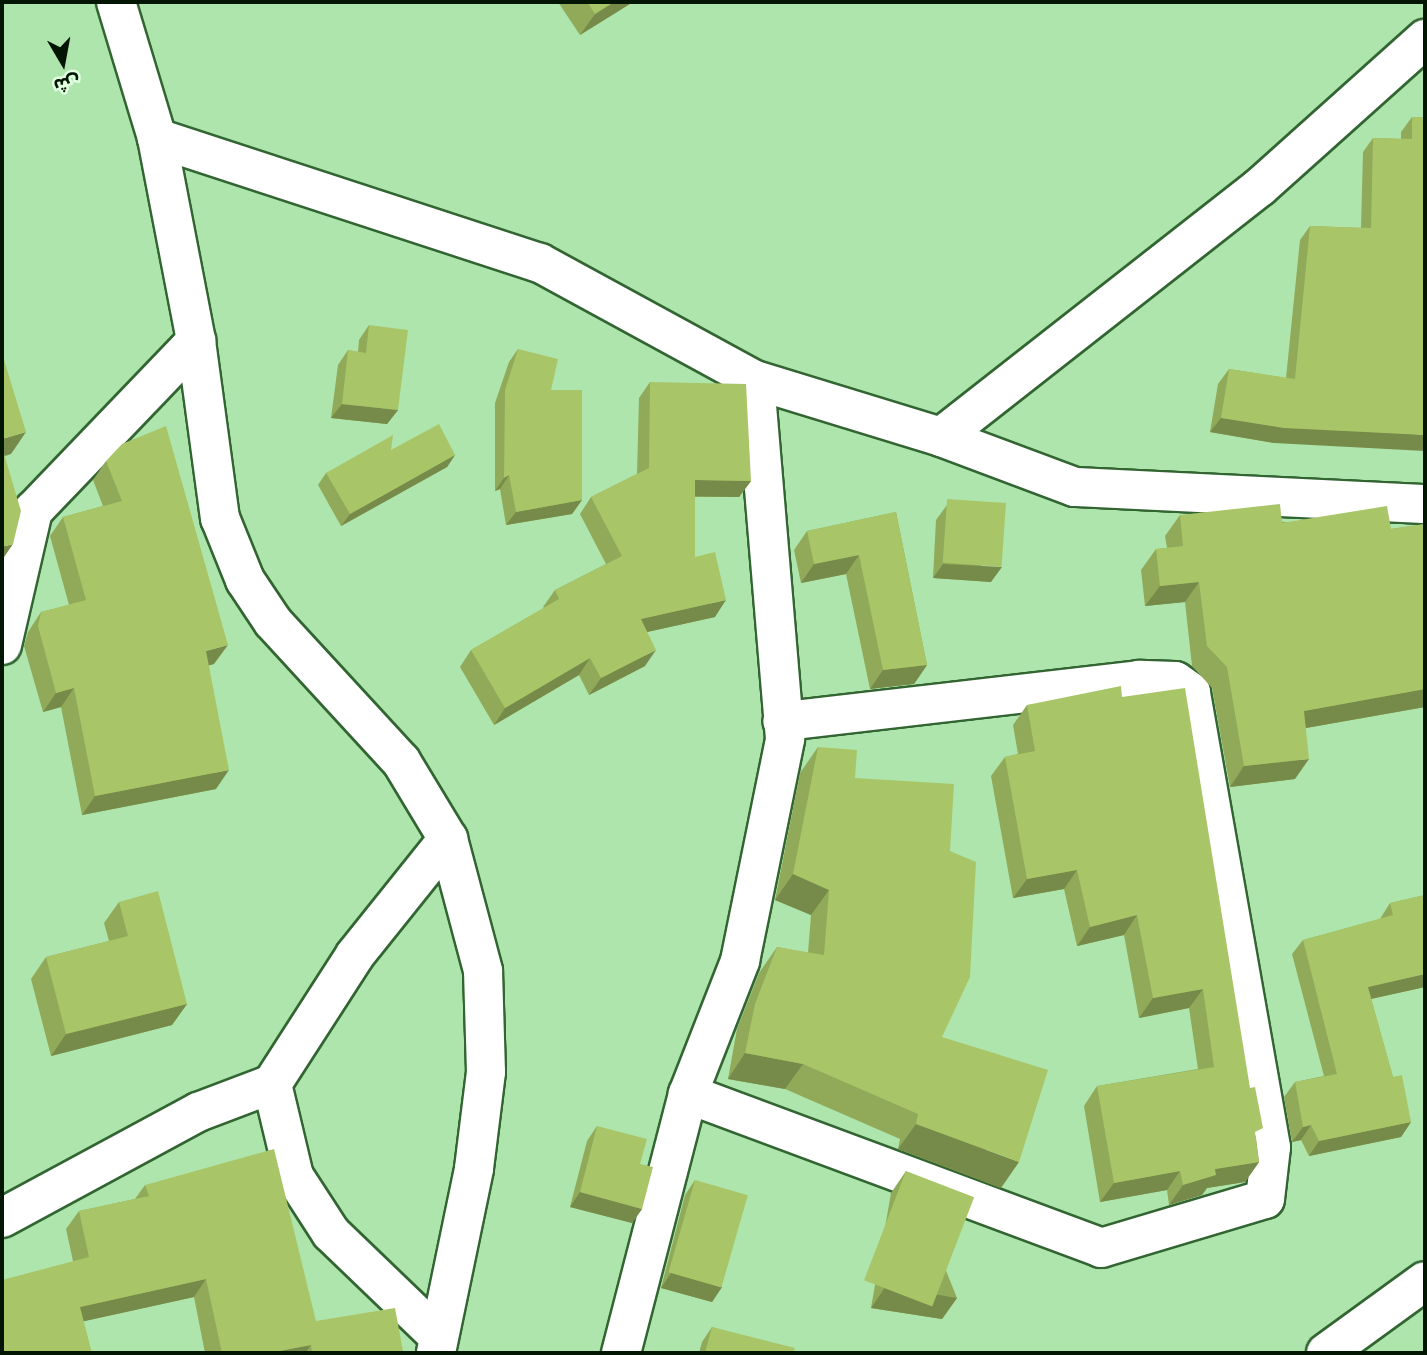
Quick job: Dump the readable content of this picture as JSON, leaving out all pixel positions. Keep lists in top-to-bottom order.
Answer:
{
  "north": "bottom"
}
